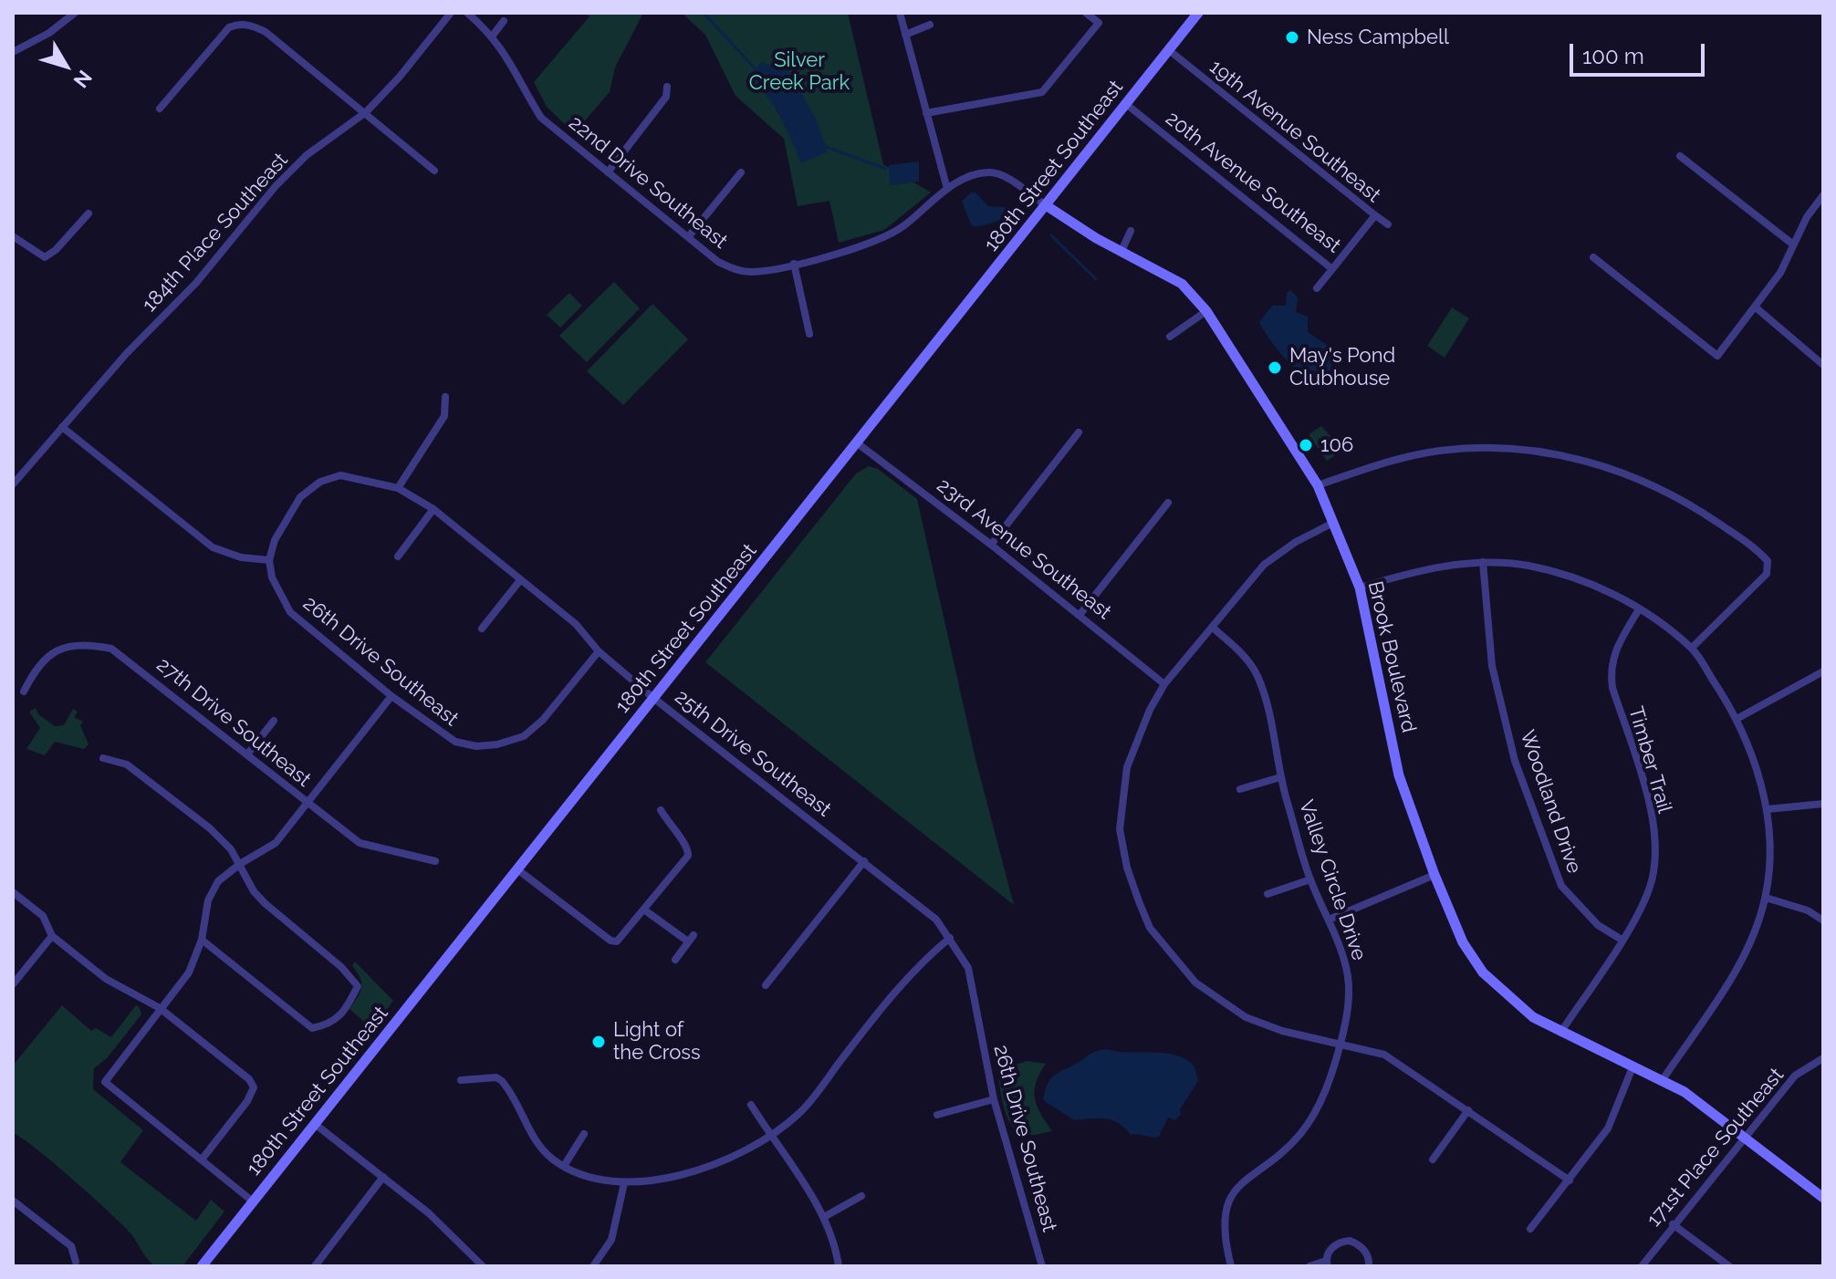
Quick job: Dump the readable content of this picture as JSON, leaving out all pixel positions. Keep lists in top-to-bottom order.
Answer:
{
  "streets": {
    "street": [
      "19th Avenue Southeast",
      "180th Street Southeast",
      "22nd Drive Southeast",
      "20th Avenue Southeast",
      "184th Place Southeast",
      "23rd Avenue Southeast",
      "Brook Boulevard",
      "26th Drive Southeast",
      "27th Drive Southeast",
      "25th Drive Southeast",
      "Timber Trail",
      "Woodland Drive",
      "Valley Circle Drive",
      "171st Place Southeast"
    ]
  },
  "crossings": [
    ["19th Avenue Southeast", "180th Street Southeast"],
    ["19th Avenue Southeast", "20th Avenue Southeast"],
    ["180th Street Southeast", "22nd Drive Southeast"],
    ["180th Street Southeast", "20th Avenue Southeast"],
    ["180th Street Southeast", "23rd Avenue Southeast"],
    ["180th Street Southeast", "Brook Boulevard"],
    ["180th Street Southeast", "25th Drive Southeast"],
    ["22nd Drive Southeast", "Brook Boulevard"],
    ["Brook Boulevard", "Timber Trail"],
    ["26th Drive Southeast", "25th Drive Southeast"],
    ["Timber Trail", "Woodland Drive"]
  ],
  "parks": ["Silver Creek Park"],
  "places": [
    "Ness Campbell",
    "May's Pond Clubhouse",
    "106",
    "Light of the Cross"
  ],
  "scale_bar": "100 m",
  "north": "bottom right"
}
